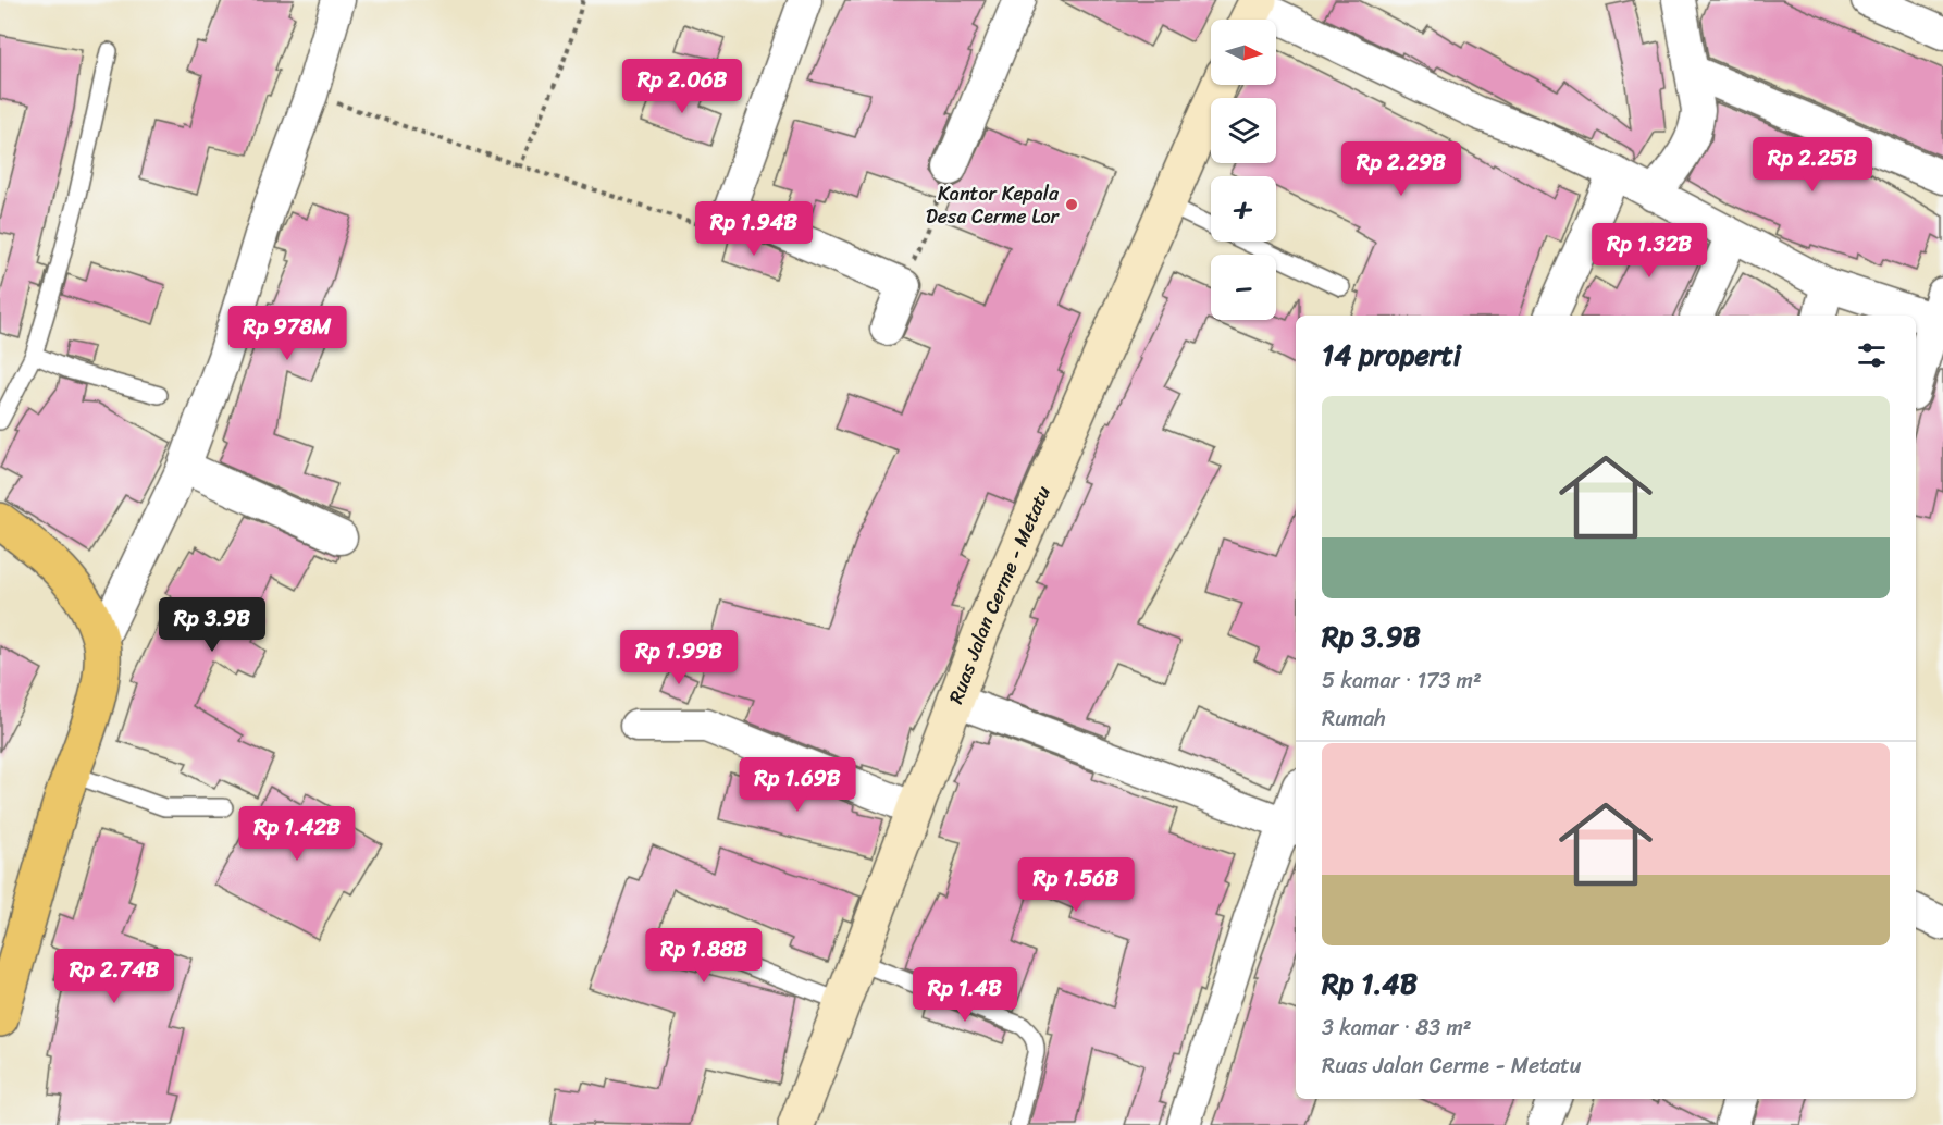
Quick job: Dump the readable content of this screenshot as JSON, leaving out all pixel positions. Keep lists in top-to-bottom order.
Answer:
{
  "streets": {
    "main road": ["Ruas Jalan Cerme - Metatu"]
  },
  "places": ["Kantor Kepala Desa Cerme Lor"],
  "north": "right",
  "page": {
    "map_buttons": ["+", "−"],
    "price": [
      "Rp 2.06B",
      "Rp 2.25B",
      "Rp 2.29B",
      "Rp 1.94B",
      "Rp 1.32B",
      "Rp 978M",
      "Rp 3.9B",
      "Rp 1.99B",
      "Rp 1.69B",
      "Rp 1.42B",
      "Rp 1.56B",
      "Rp 1.88B",
      "Rp 2.74B",
      "Rp 1.4B"
    ],
    "heading": "14 properti",
    "list": [
      {
        "name": "Rp 3.9B",
        "note": "5 kamar · 173 m² · Rumah"
      },
      {
        "name": "Rp 1.4B",
        "note": "3 kamar · 83 m² · Ruas Jalan Cerme - Metatu"
      }
    ]
  }
}
